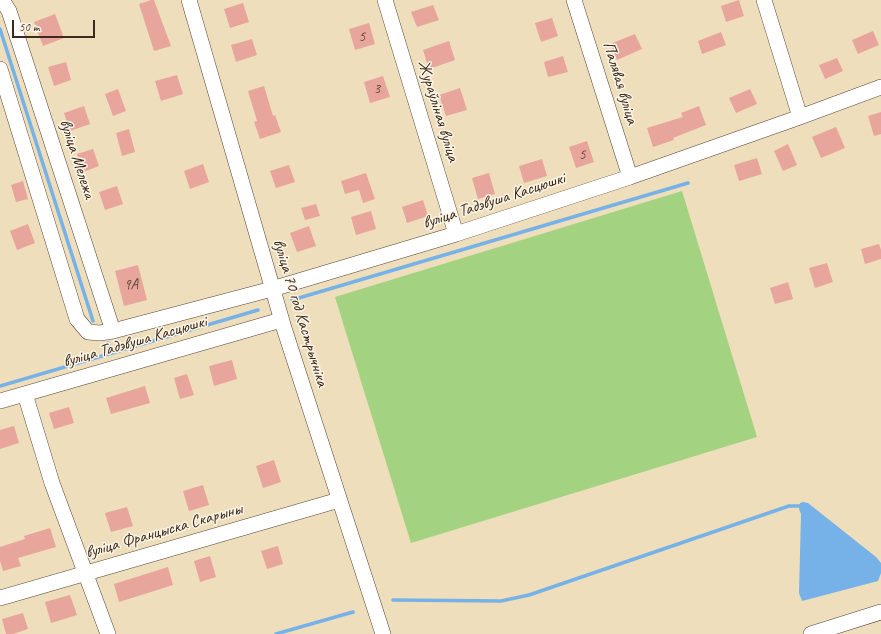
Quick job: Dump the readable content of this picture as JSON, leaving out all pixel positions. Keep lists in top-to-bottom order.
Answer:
{
  "streets": {
    "street": [
      "Палявая вуліца",
      "Жураўліная вуліца",
      "вуліца Мележа",
      "вуліца Тадэвуша Касцюшкі",
      "вуліца 70 год Кастрычніка",
      "вуліца Францыска Скарыны"
    ]
  },
  "crossings": [
    ["Палявая вуліца", "вуліца Тадэвуша Касцюшкі"],
    ["Жураўліная вуліца", "вуліца Тадэвуша Касцюшкі"],
    ["вуліца Мележа", "вуліца Тадэвуша Касцюшкі"],
    ["вуліца Тадэвуша Касцюшкі", "вуліца 70 год Кастрычніка"],
    ["вуліца 70 год Кастрычніка", "вуліца Францыска Скарыны"]
  ],
  "house_numbers": [
    "5",
    "3",
    "5",
    "9А"
  ],
  "scale_bar": "50 m"
}
